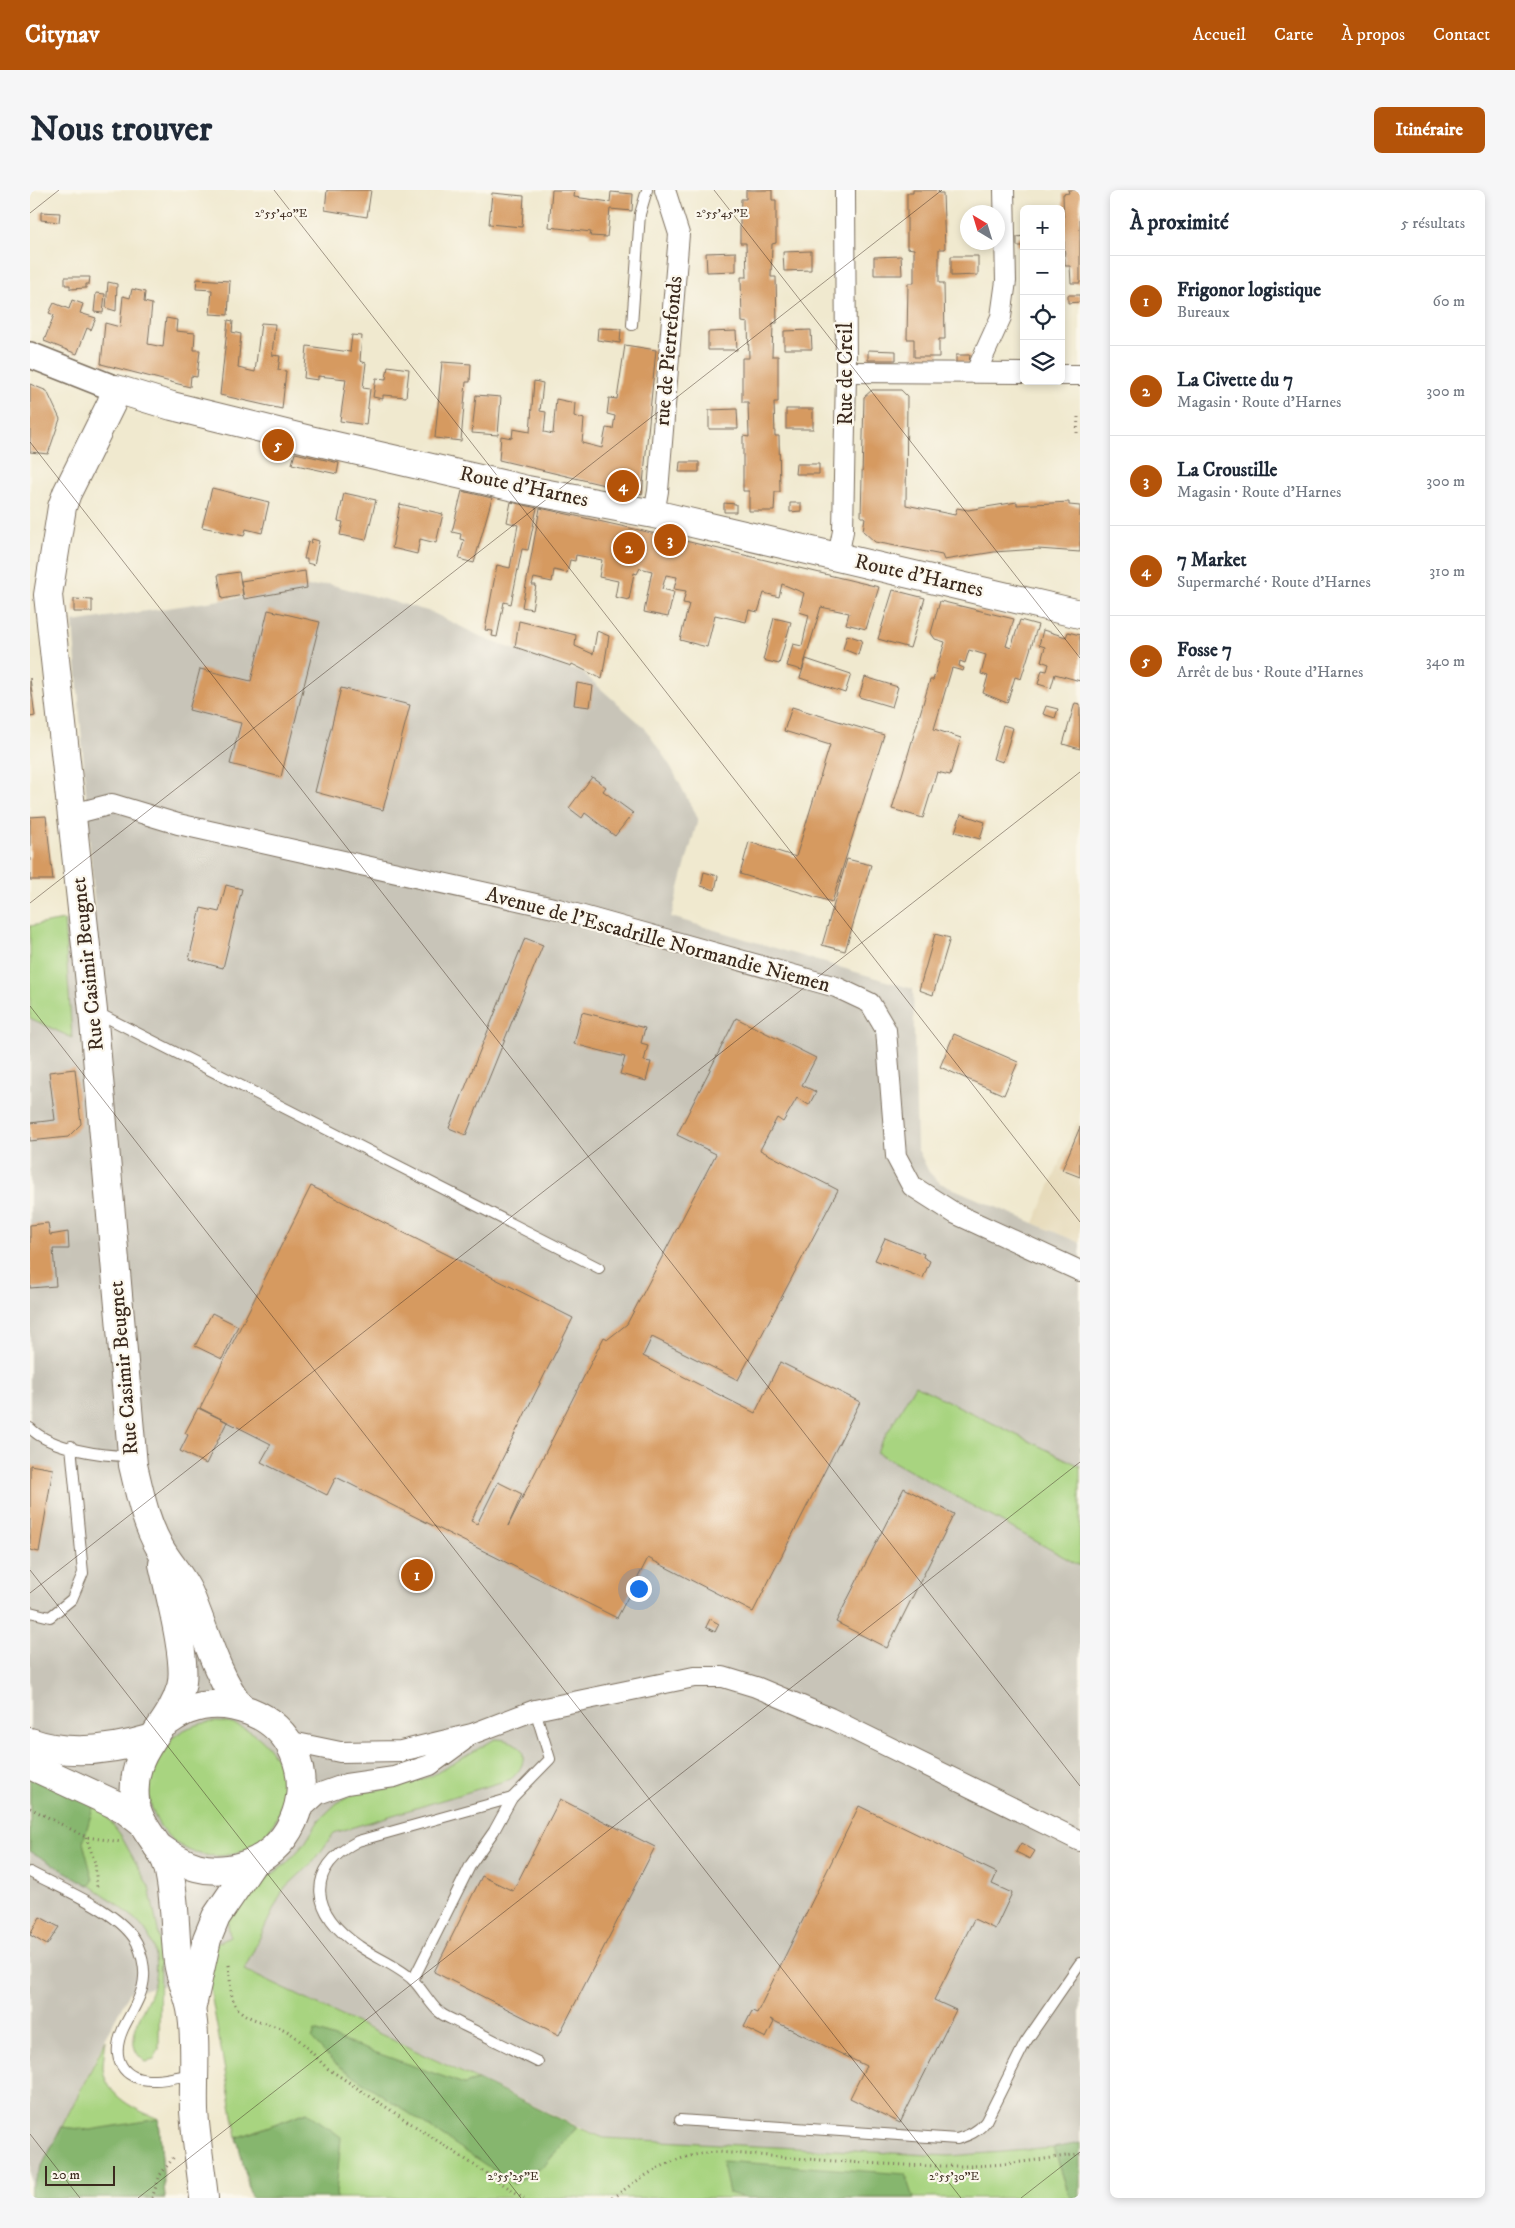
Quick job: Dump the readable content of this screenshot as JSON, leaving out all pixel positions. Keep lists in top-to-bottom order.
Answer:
{
  "streets": {
    "main road": ["Route d'Harnes", "Rue Casimir Beugnet"],
    "street": ["rue de Pierrefonds", "Rue de Creil", "Avenue de l'Escadrille Normandie Niemen"]
  },
  "crossings": [
    ["rue de Pierrefonds", "Route d'Harnes"],
    ["Rue de Creil", "Route d'Harnes"],
    ["Route d'Harnes", "Rue Casimir Beugnet"],
    ["Avenue de l'Escadrille Normandie Niemen", "Rue Casimir Beugnet"]
  ],
  "scale_bar": "20 m",
  "north": "top left",
  "page": {
    "header": "Citynav",
    "nav": [
      "Accueil",
      "Carte",
      "À propos",
      "Contact"
    ],
    "buttons": "Itinéraire",
    "title": "Nous trouver",
    "heading": ["À proximité", "5 résultats"],
    "map_buttons": ["+", "−"],
    "list": [
      {
        "mark": "1",
        "name": "Frigonor logistique",
        "note": "Bureaux",
        "value": "60 m"
      },
      {
        "mark": "2",
        "name": "La Civette du 7",
        "note": "Magasin · Route d'Harnes",
        "value": "300 m"
      },
      {
        "mark": "3",
        "name": "La Croustille",
        "note": "Magasin · Route d'Harnes",
        "value": "300 m"
      },
      {
        "mark": "4",
        "name": "7 Market",
        "note": "Supermarché · Route d'Harnes",
        "value": "310 m"
      },
      {
        "mark": "5",
        "name": "Fosse 7",
        "note": "Arrêt de bus · Route d'Harnes",
        "value": "340 m"
      }
    ],
    "pins": [
      "5",
      "4",
      "3",
      "2",
      "1"
    ],
    "scale": "20 m"
  },
  "coordinates": [
    "2°55'40\"E",
    "2°55'45\"E",
    "2°55'25\"E",
    "2°55'30\"E"
  ]
}
